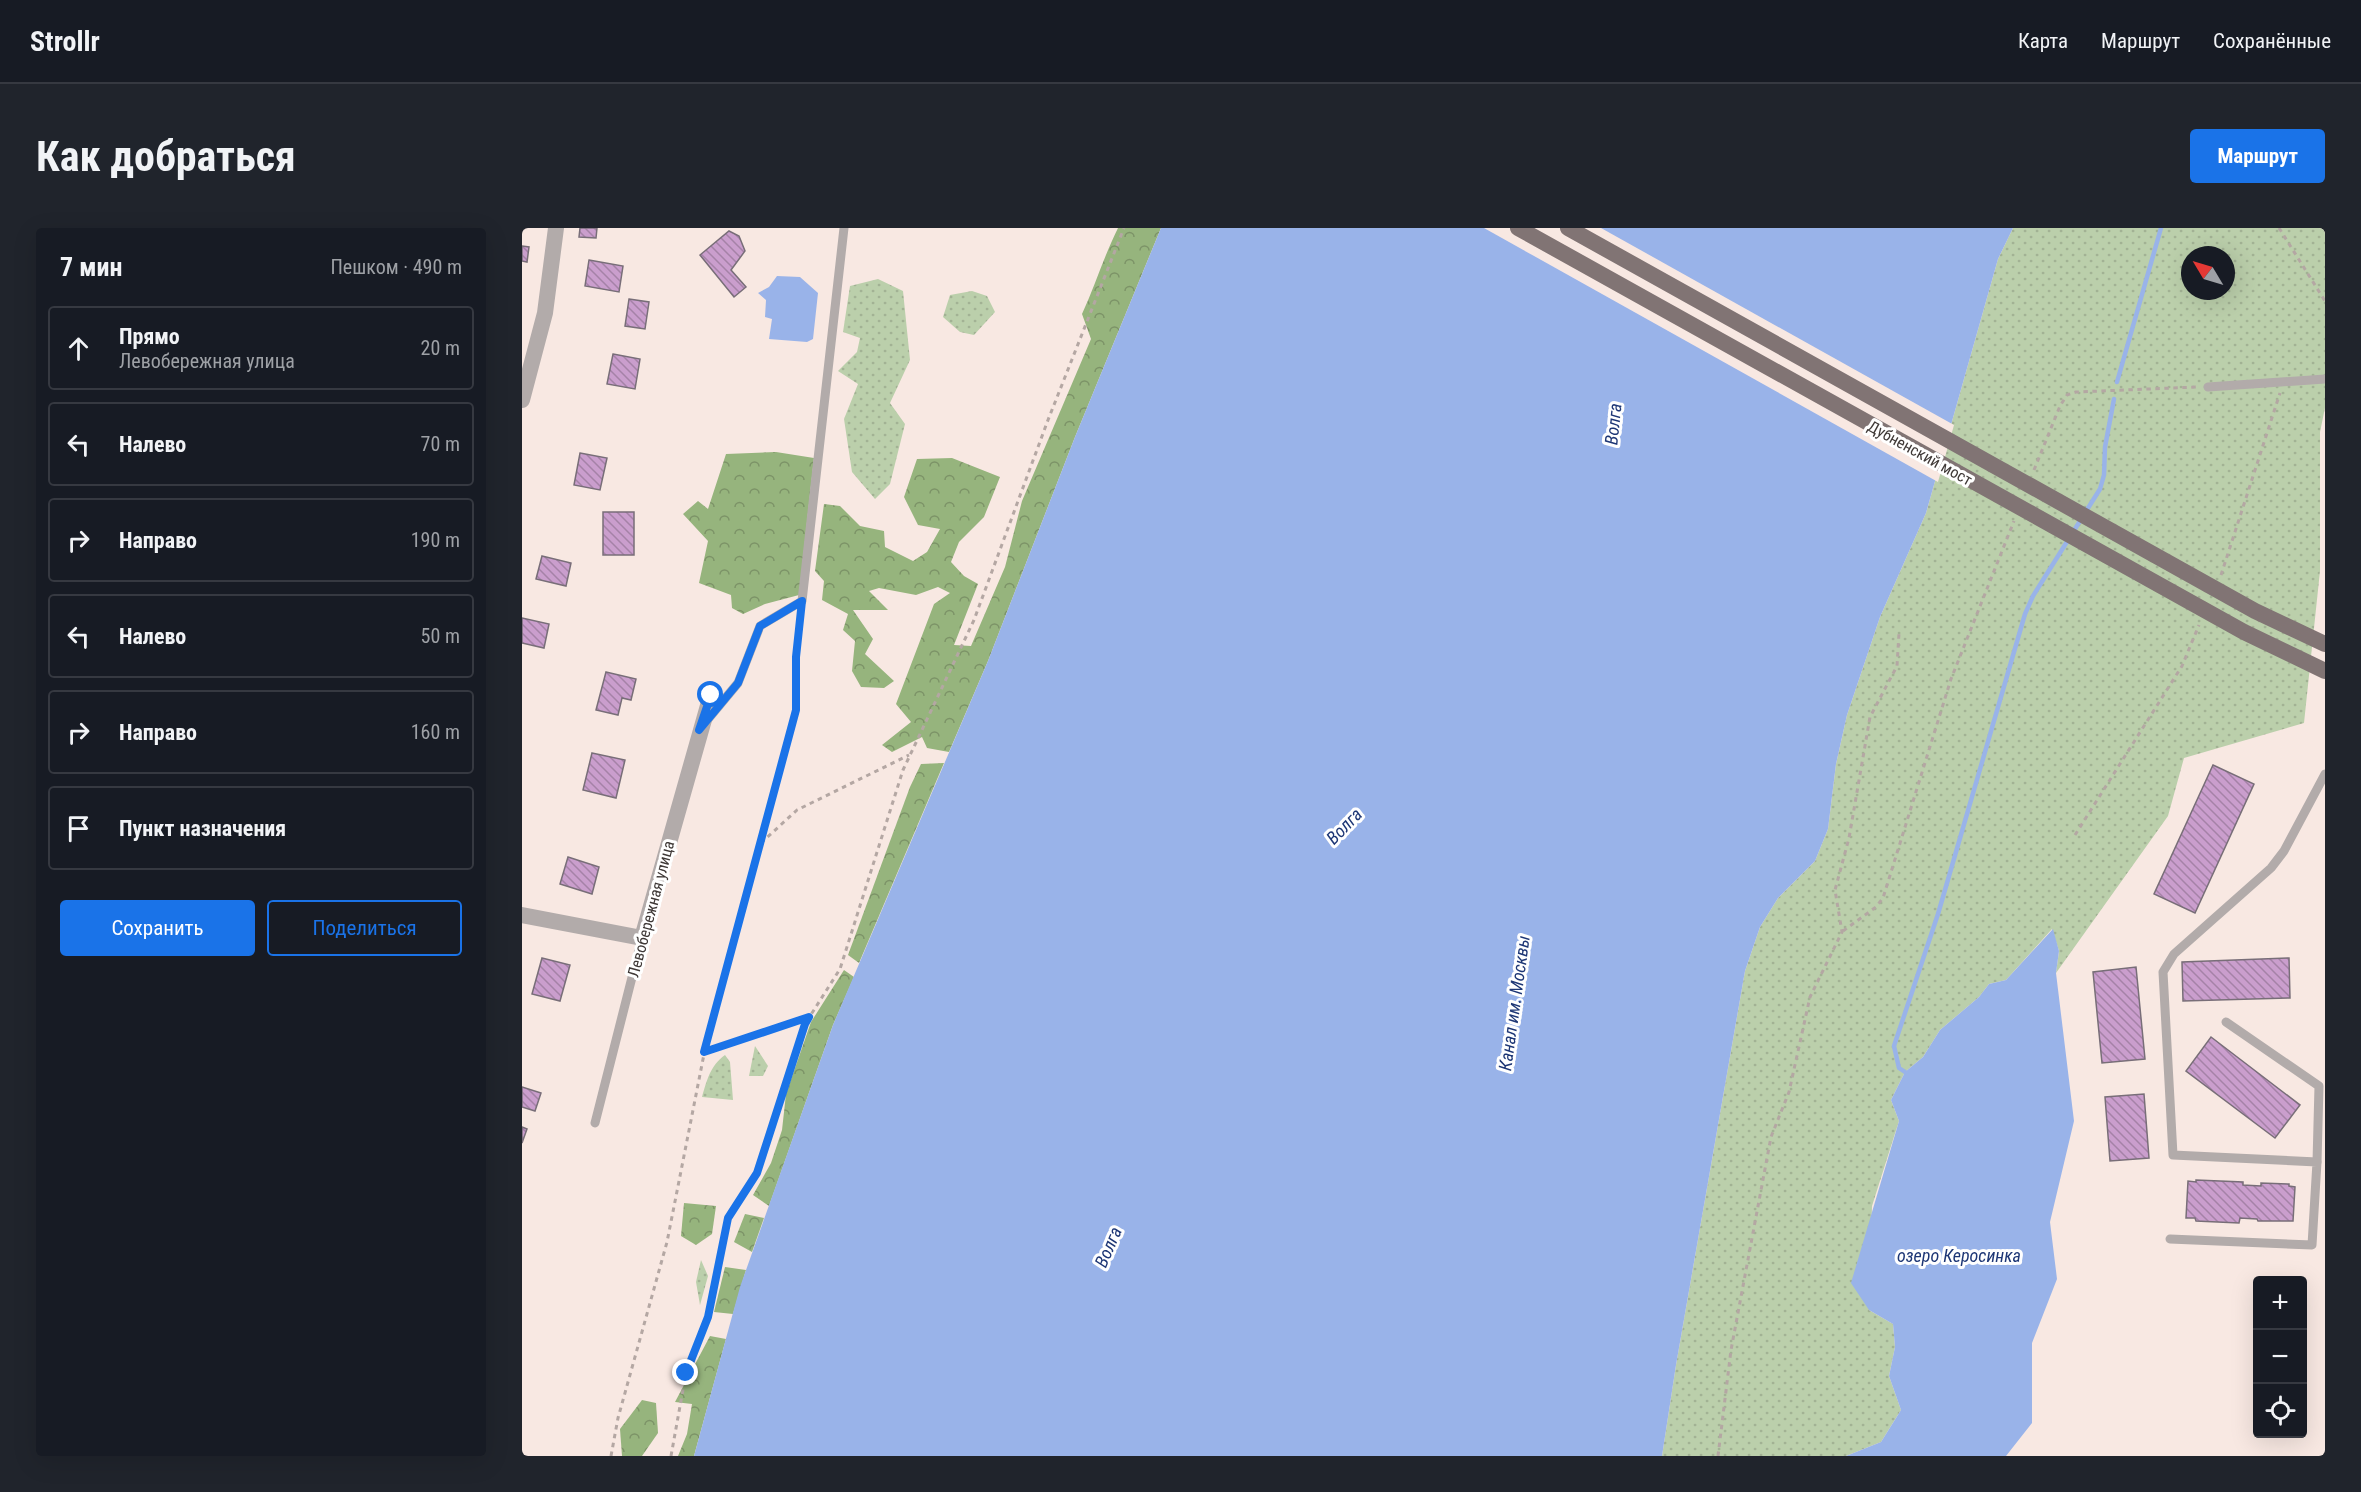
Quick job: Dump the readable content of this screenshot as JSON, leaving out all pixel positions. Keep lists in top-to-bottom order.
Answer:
{
  "streets": {
    "main road": ["Дубненский мост"],
    "street": ["Левобережная улица"]
  },
  "water": ["Волга", "Канал им. Москвы", "озеро Керосинка"],
  "north": "top left",
  "page": {
    "header": "Strollr",
    "nav": ["Карта", "Маршрут", "Сохранённые"],
    "buttons": [
      "Маршрут",
      ["Сохранить", "Поделиться"]
    ],
    "title": "Как добраться",
    "heading": ["7 мин", "Пешком · 490 m"],
    "list": [
      ["Прямо", "Левобережная улица", "20 m"],
      ["Налево", "70 m"],
      ["Направо", "190 m"],
      ["Налево", "50 m"],
      ["Направо", "160 m"],
      "Пункт назначения"
    ],
    "map_buttons": ["+", "−"]
  }
}
